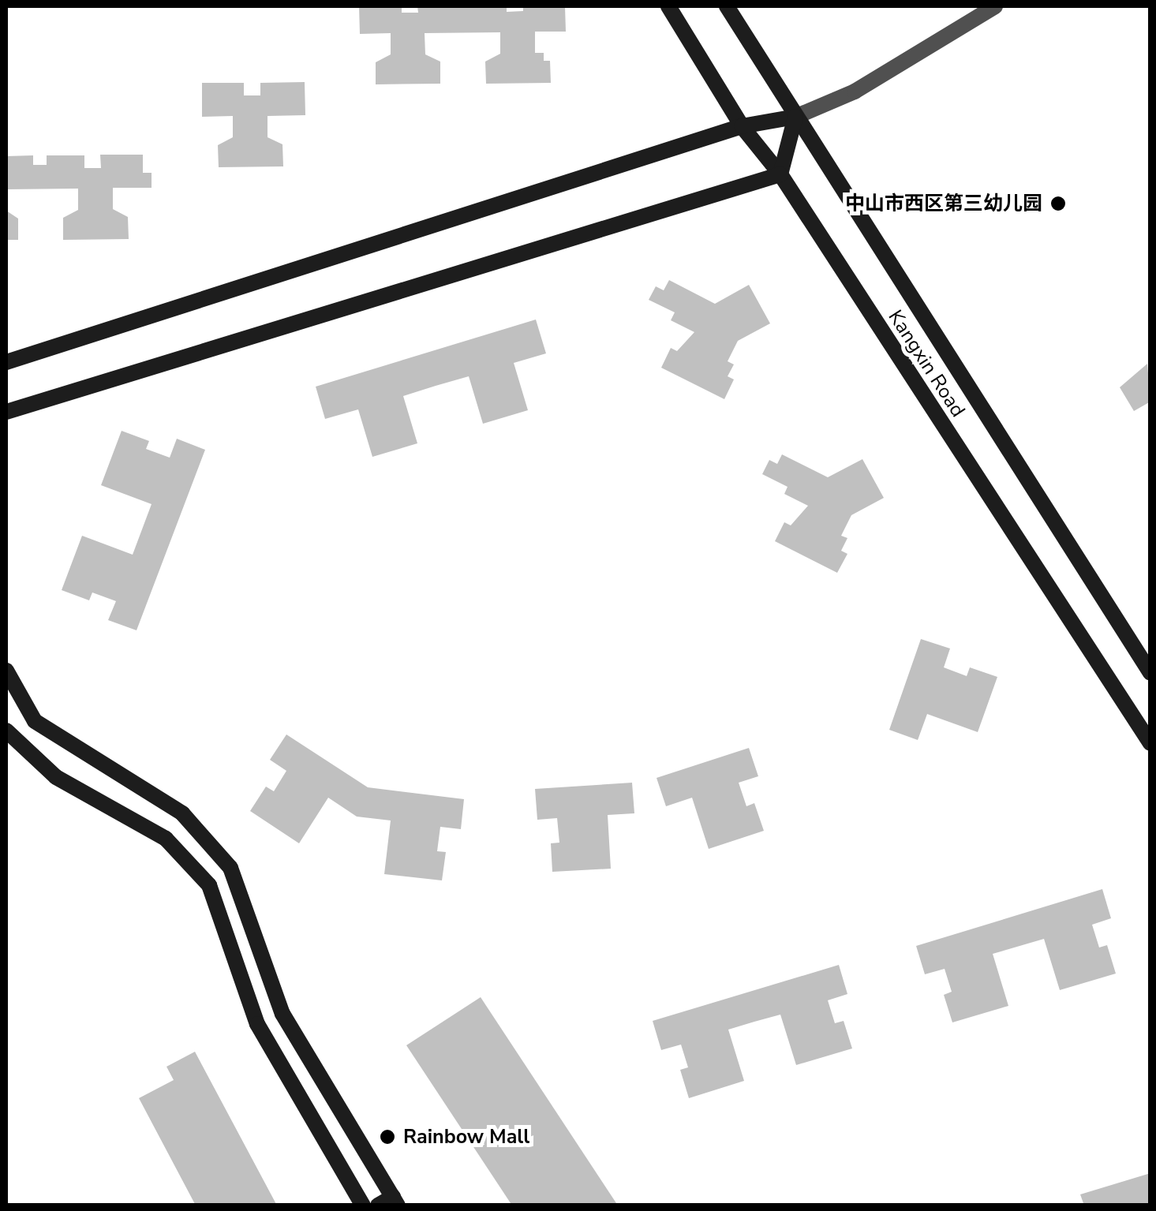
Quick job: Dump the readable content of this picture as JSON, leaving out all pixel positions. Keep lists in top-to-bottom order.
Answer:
{
  "streets": {
    "street": ["Kangxin Road"]
  },
  "places": ["中山市西区第三幼儿园", "Rainbow Mall"]
}
